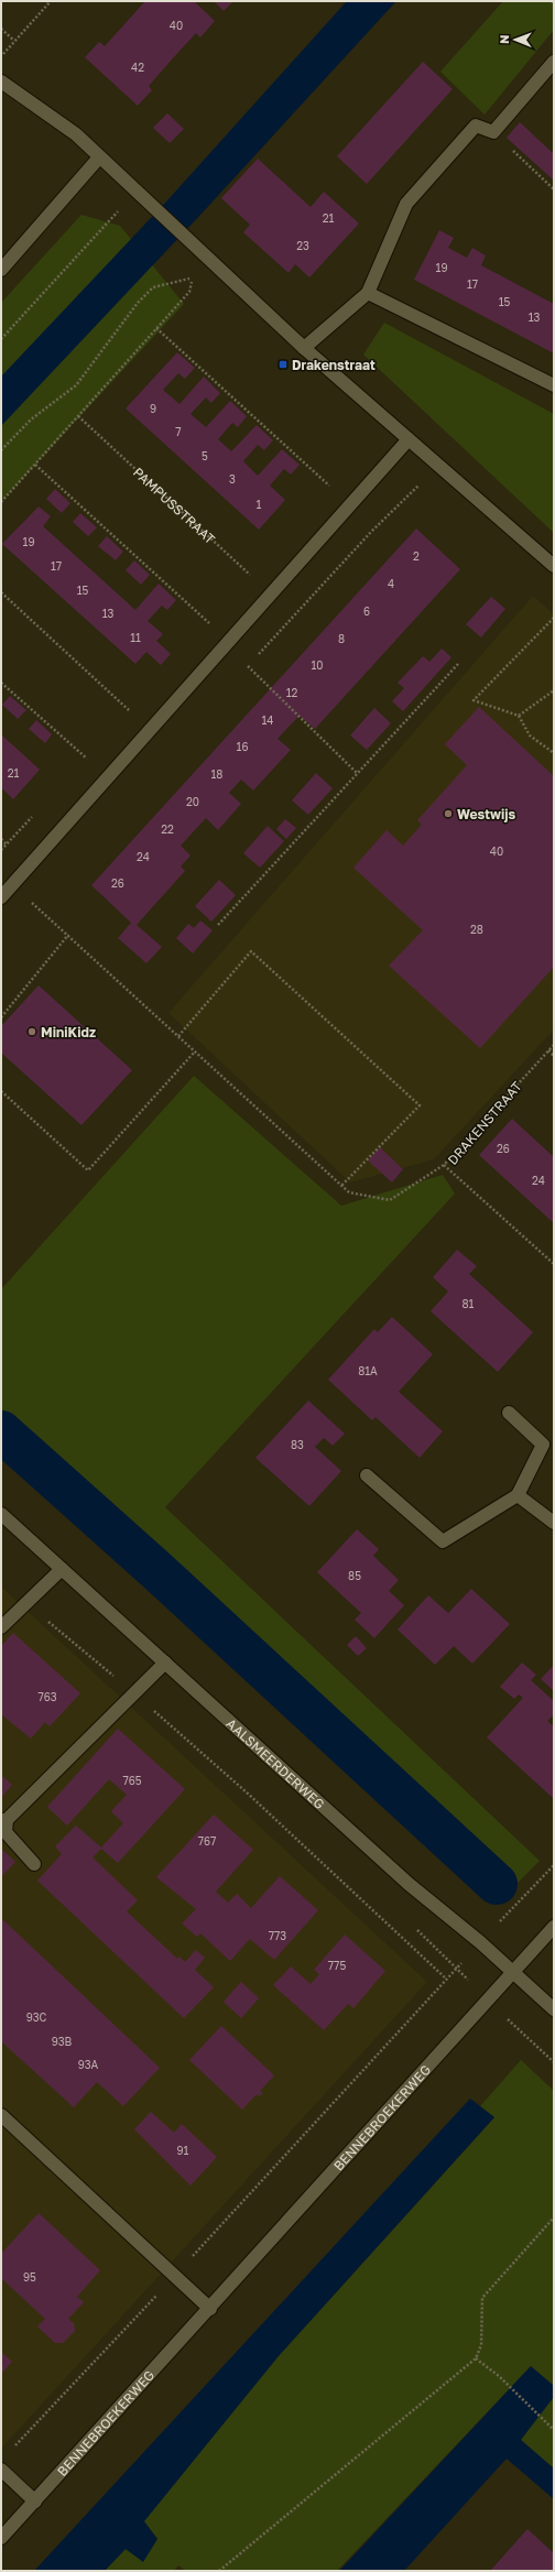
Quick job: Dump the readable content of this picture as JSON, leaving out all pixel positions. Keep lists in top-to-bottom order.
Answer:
{
  "streets": {
    "street": ["AALSMEERDERWEG", "BENNEBROEKERWEG"],
    "path": ["PAMPUSSTRAAT", "DRAKENSTRAAT"]
  },
  "crossings": [
    ["AALSMEERDERWEG", "BENNEBROEKERWEG"]
  ],
  "places": {
    "transit": ["Drakenstraat"],
    "other": ["Westwijs", "MiniKidz"]
  },
  "house_numbers": [
    "40",
    "42",
    "21",
    "23",
    "19",
    "17",
    "15",
    "13",
    "9",
    "7",
    "5",
    "3",
    "1",
    "19",
    "2",
    "17",
    "4",
    "15",
    "6",
    "13",
    "11",
    "8",
    "10",
    "12",
    "14",
    "16",
    "21",
    "18",
    "20",
    "22",
    "40",
    "24",
    "26",
    "28",
    "26",
    "24",
    "81",
    "81A",
    "83",
    "85",
    "763",
    "765",
    "767",
    "773",
    "775",
    "93C",
    "93B",
    "93A",
    "91",
    "95"
  ],
  "north": "left"
}
